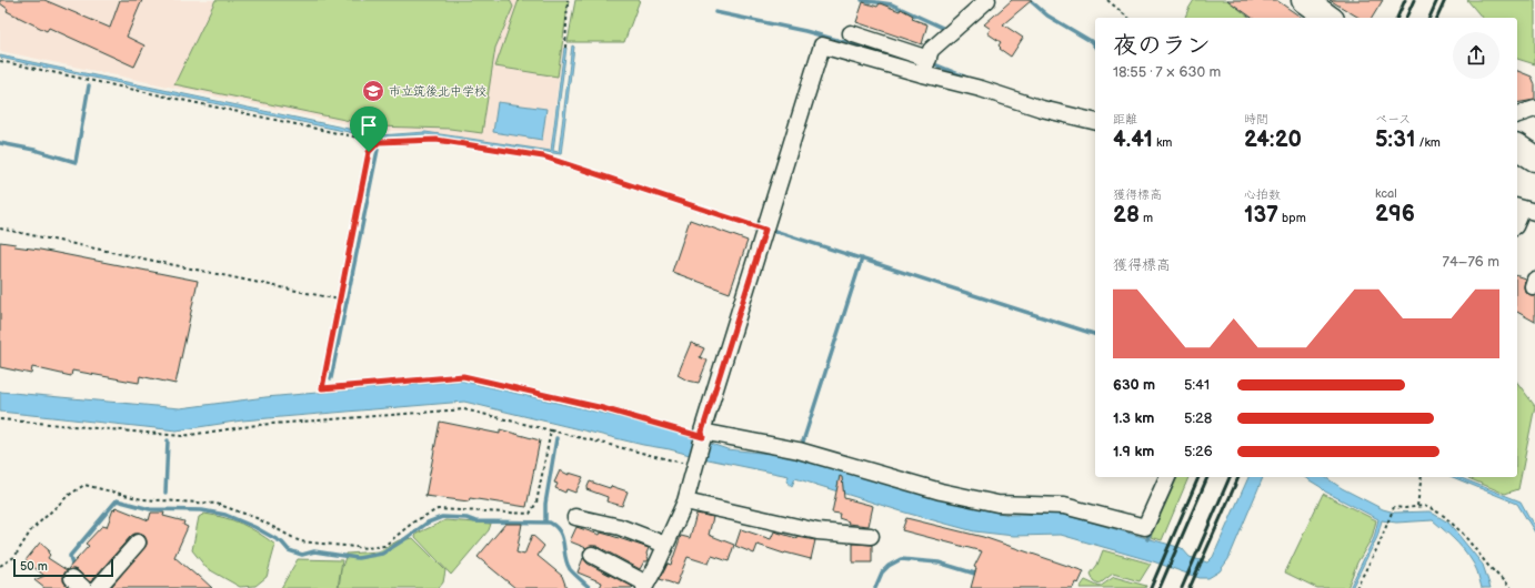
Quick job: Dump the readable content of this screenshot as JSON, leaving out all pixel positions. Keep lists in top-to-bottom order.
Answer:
{
  "places": {
    "school or university": ["市立筑後北中学校"]
  },
  "scale_bar": "50 m",
  "page": {
    "heading": ["夜のラン", "18:55 · 7 × 630 m"],
    "stats": [
      ["距離", "4.41 km"],
      ["時間", "24:20"],
      ["ペース", "5:31 /km"],
      ["獲得標高", "28 m"],
      ["心拍数", "137 bpm"],
      ["kcal", "296"]
    ],
    "chart": ["獲得標高", "74–76 m"],
    "list": [
      {
        "name": "630 m",
        "note": "5:41"
      },
      {
        "name": "1.3 km",
        "note": "5:28"
      },
      {
        "name": "1.9 km",
        "note": "5:26"
      }
    ],
    "scale": "50 m"
  }
}
